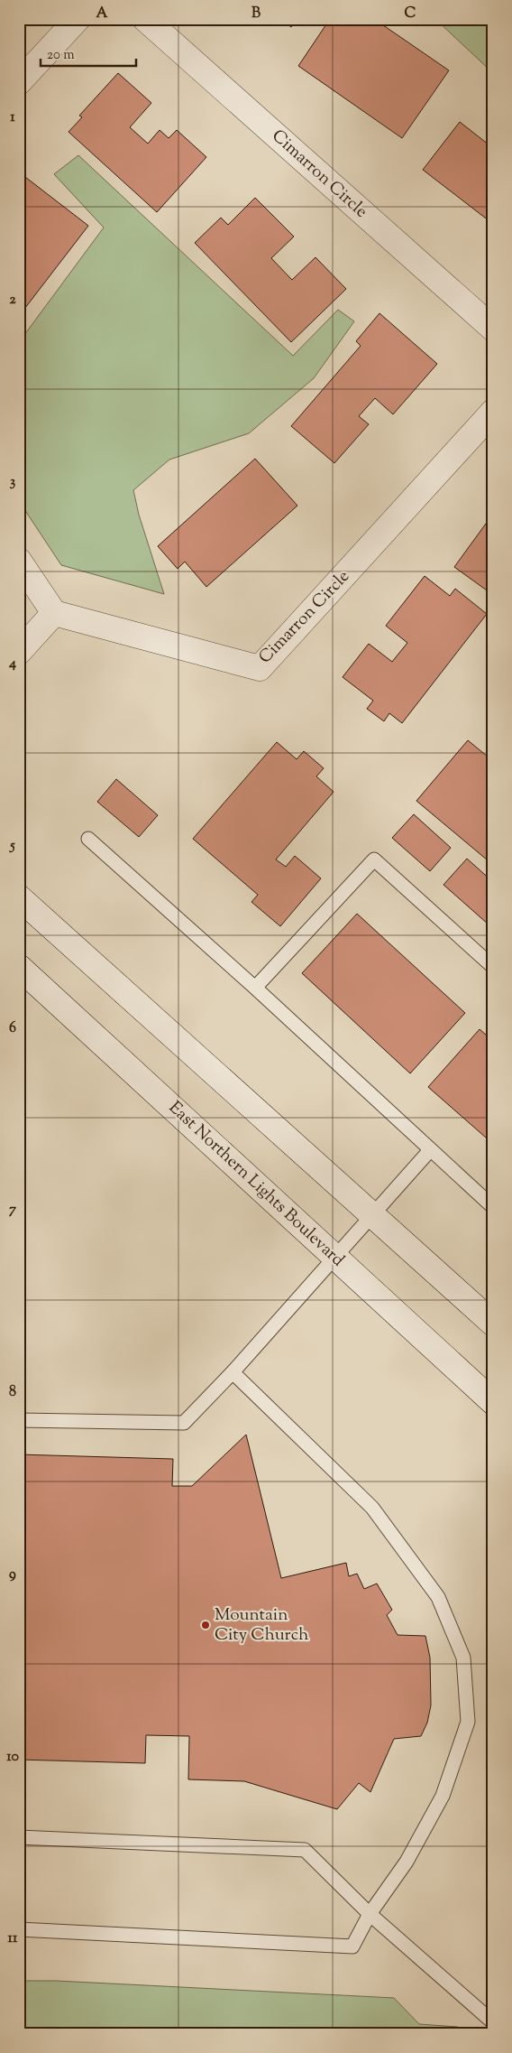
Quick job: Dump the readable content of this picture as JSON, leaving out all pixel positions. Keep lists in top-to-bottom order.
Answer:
{
  "streets": {
    "main road": ["Cimarron Circle", "East Northern Lights Boulevard"]
  },
  "places": ["Mountain City Church"],
  "scale_bar": "20 m",
  "grid": {
    "columns": ["A", "B", "C"],
    "rows": [
      "1",
      "2",
      "3",
      "4",
      "5",
      "6",
      "7",
      "8",
      "9",
      "10",
      "11"
    ]
  }
}
